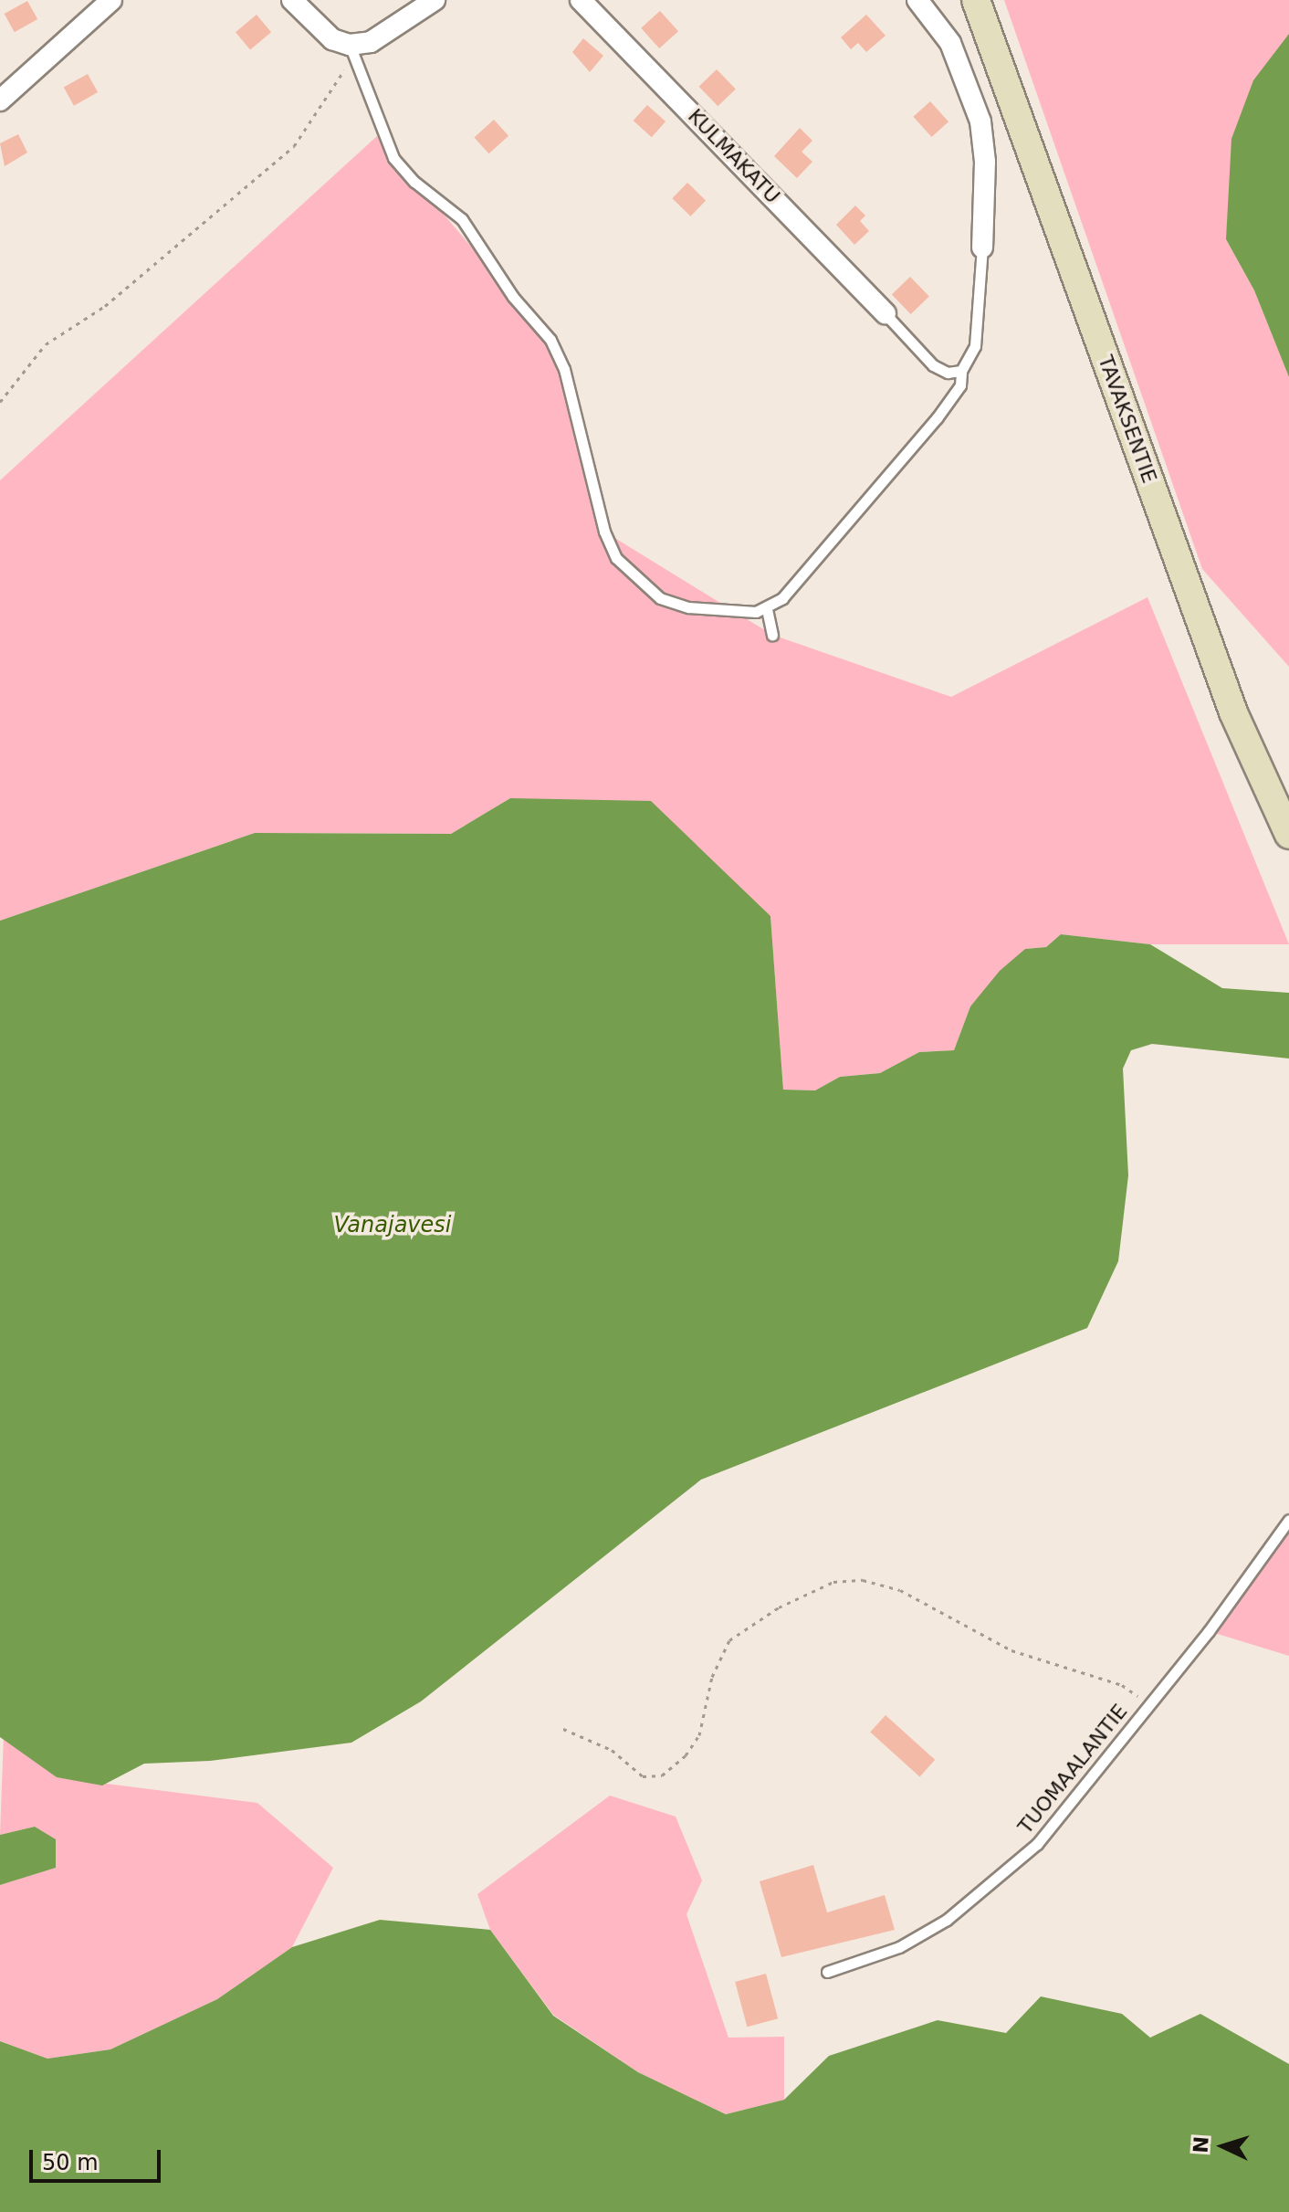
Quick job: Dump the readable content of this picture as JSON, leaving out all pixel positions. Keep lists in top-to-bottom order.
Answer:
{
  "streets": {
    "main road": ["TAVAKSENTIE"],
    "street": ["KULMAKATU"],
    "lane": ["TUOMAALANTIE"]
  },
  "water": ["Vanajavesi"],
  "scale_bar": "50 m",
  "north": "left"
}
